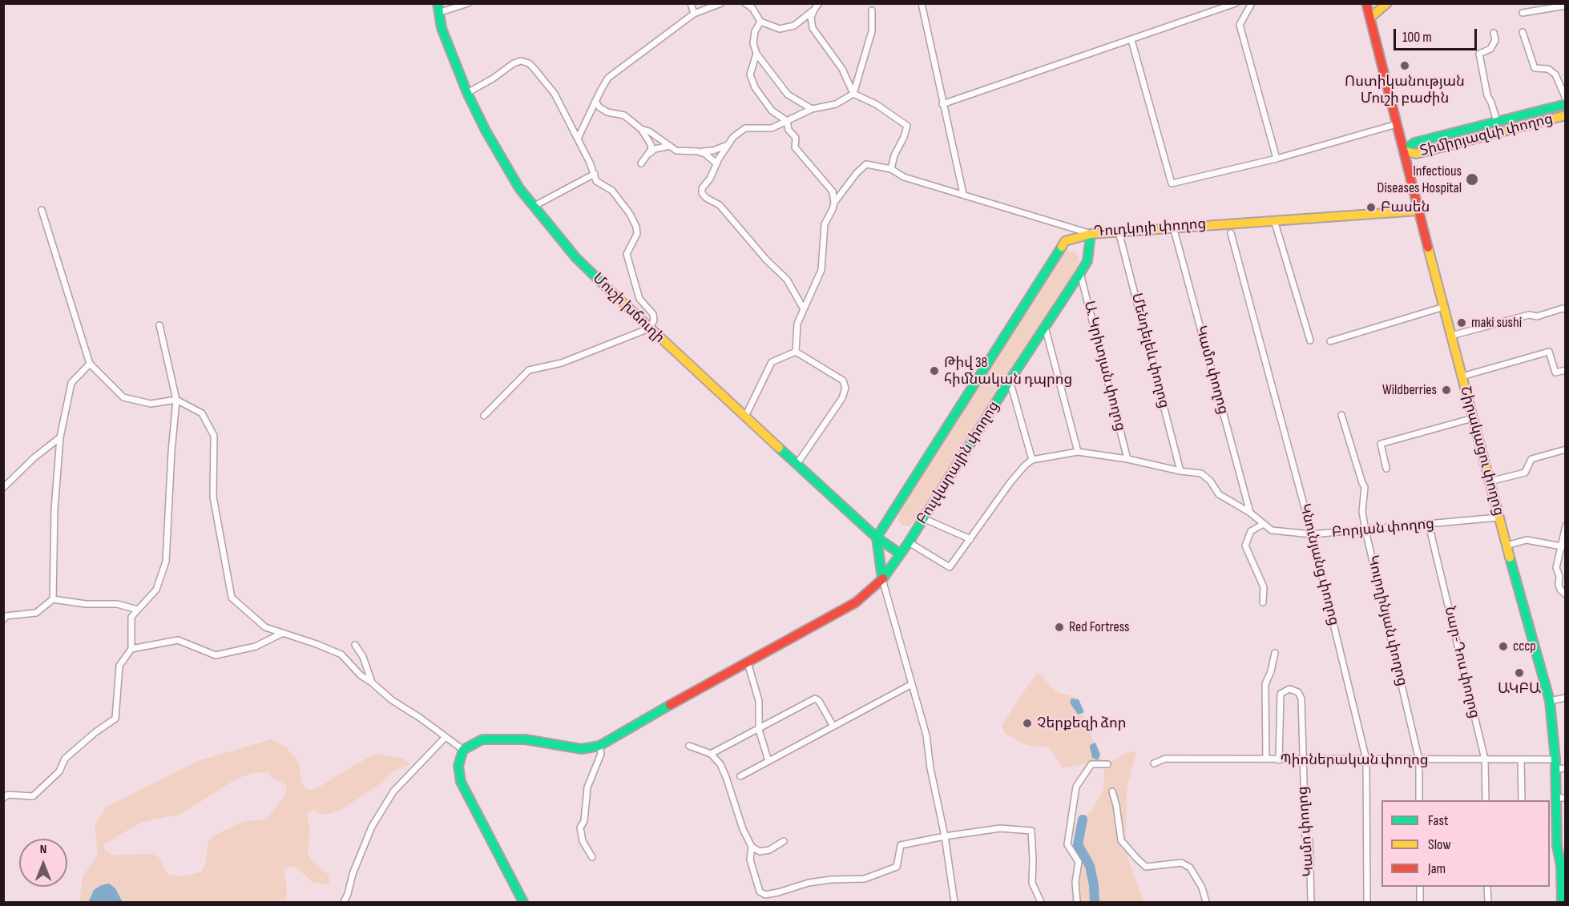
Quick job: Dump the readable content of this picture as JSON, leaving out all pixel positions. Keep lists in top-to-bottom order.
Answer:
{
  "streets": {
    "street": [
      "Տիմիրյազևի փողոց",
      "Դուդկոյի փողոց",
      "Մուշի խճուղի",
      "Մենդելեև փողոց",
      "Ա. Կրիտյան փողոց",
      "Կամո փողոց",
      "Շիրակացու փողոց",
      "Բուլվարային փողոց",
      "Բորյան փողոց",
      "Կնունյանց փողոց",
      "Կուրղինյան փողոց",
      "Նար-Դոս փողոց",
      "Պիոներական փողոց"
    ]
  },
  "crossings": [
    ["Տիմիրյազևի փողոց", "Շիրակացու փողոց"],
    ["Դուդկոյի փողոց", "Մենդելեև փողոց"],
    ["Դուդկոյի փողոց", "Կամո փողոց"],
    ["Դուդկոյի փողոց", "Շիրակացու փողոց"],
    ["Դուդկոյի փողոց", "Բուլվարային փողոց"],
    ["Մուշի խճուղի", "Բուլվարային փողոց"],
    ["Մենդելեև փողոց", "Բորյան փողոց"],
    ["Ա. Կրիտյան փողոց", "Բուլվարային փողոց"],
    ["Ա. Կրիտյան փողոց", "Բորյան փողոց"],
    ["Կամո փողոց", "Բորյան փողոց"],
    ["Կամո փողոց", "Պիոներական փողոց"],
    ["Շիրակացու փողոց", "Բորյան փողոց"],
    ["Շիրակացու փողոց", "Պիոներական փողոց"],
    ["Բորյան փողոց", "Կնունյանց փողոց"],
    ["Բորյան փողոց", "Կուրղինյան փողոց"],
    ["Բորյան փողոց", "Նար-Դոս փողոց"],
    ["Կնունյանց փողոց", "Պիոներական փողոց"],
    ["Կուրղինյան փողոց", "Պիոներական փողոց"],
    ["Նար-Դոս փողոց", "Պիոներական փողոց"]
  ],
  "places": [
    "Ոստիկանության Մուշի բաժին",
    "Infectious Diseases Hospital",
    "Բասեն",
    "maki sushi",
    "Թիվ 38 հիմնական դպրոց",
    "Wildberries",
    "Red Fortress",
    "ссср",
    "ԱԿԲԱ",
    "Չերքեզի ձոր"
  ],
  "legend": ["Fast", "Slow", "Jam"],
  "scale_bar": "100 m",
  "north": "top"
}
